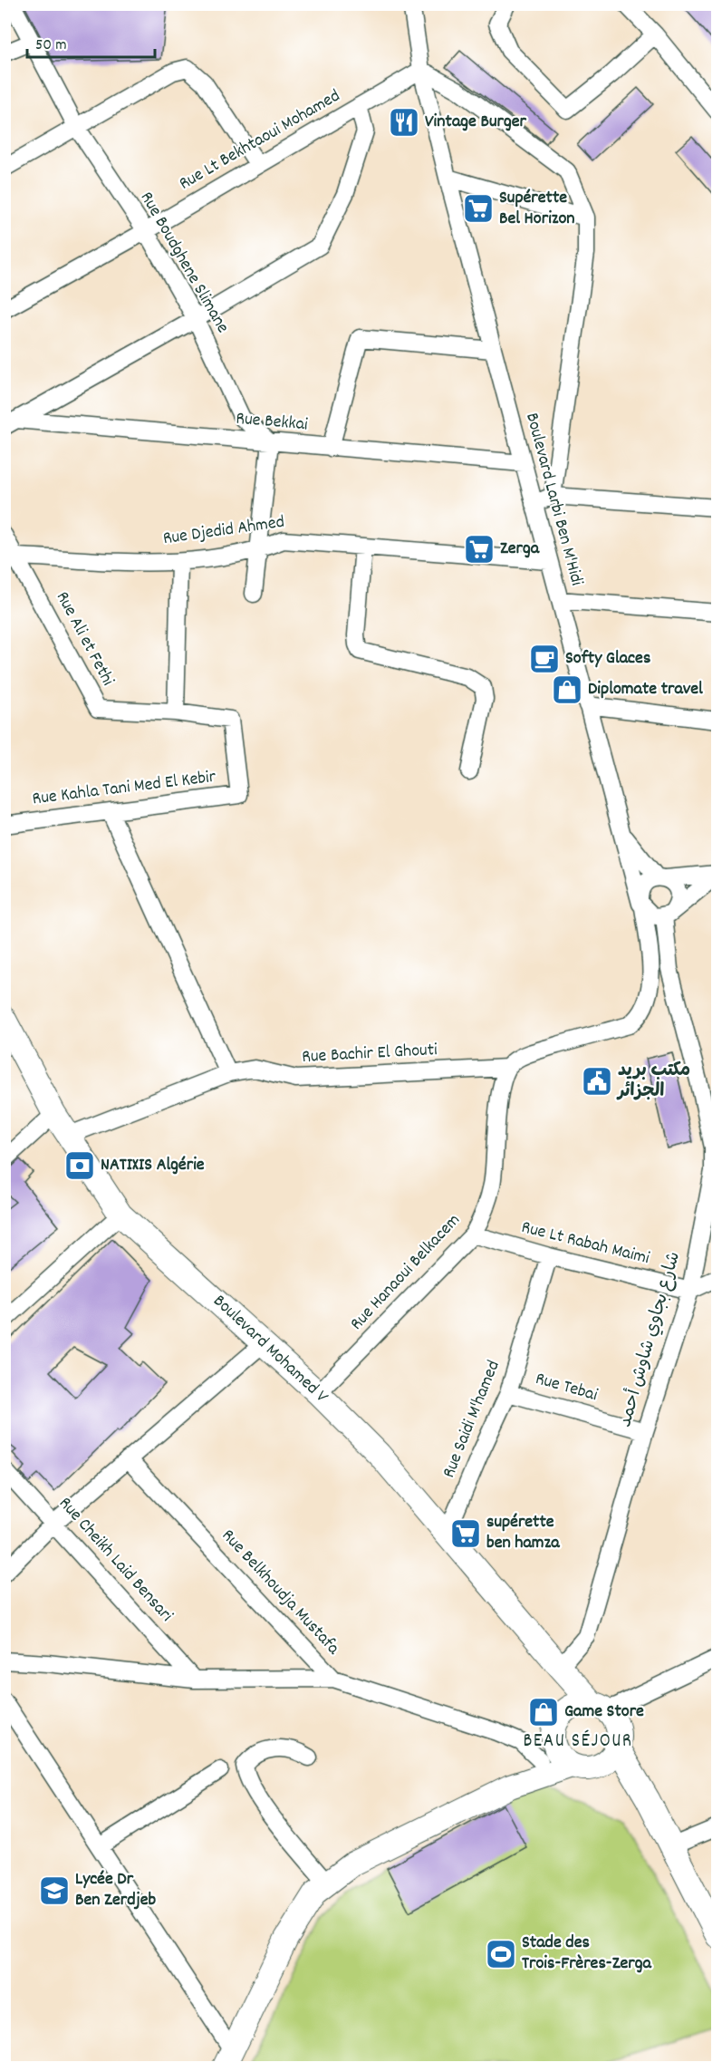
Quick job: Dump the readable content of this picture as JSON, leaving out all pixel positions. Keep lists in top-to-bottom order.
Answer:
{
  "streets": {
    "main road": ["Boulevard Mohamed V"],
    "street": [
      "Rue Lt Bekhtaoui Mohamed",
      "Rue Boudghene Slimane",
      "Rue Bekkai",
      "Boulevard Larbi Ben M'Hidi",
      "Rue Djedid Ahmed",
      "Rue Ali et Fethi",
      "Rue Kahla Tani Med El Kebir",
      "Rue Bachir El Ghouti",
      "Rue Lt Rabah Maimi",
      "Rue Hanaoui Belkacem",
      "شارع بجاوي شاوش أحمد",
      "Rue Tebai",
      "Rue Saidi M'hamed",
      "Rue Cheikh Laid Bensari",
      "Rue Belkhoudja Mustafa"
    ]
  },
  "crossings": [
    ["Rue Lt Bekhtaoui Mohamed", "Rue Boudghene Slimane"],
    ["Rue Lt Bekhtaoui Mohamed", "Boulevard Larbi Ben M'Hidi"],
    ["Rue Boudghene Slimane", "Rue Bekkai"],
    ["Rue Bekkai", "Boulevard Larbi Ben M'Hidi"],
    ["Boulevard Larbi Ben M'Hidi", "Rue Djedid Ahmed"],
    ["Boulevard Larbi Ben M'Hidi", "Rue Bachir El Ghouti"],
    ["Boulevard Larbi Ben M'Hidi", "Rue Hanaoui Belkacem"],
    ["Boulevard Larbi Ben M'Hidi", "شارع بجاوي شاوش أحمد"],
    ["Rue Djedid Ahmed", "Rue Ali et Fethi"],
    ["Rue Ali et Fethi", "Rue Kahla Tani Med El Kebir"],
    ["Rue Bachir El Ghouti", "Rue Hanaoui Belkacem"],
    ["Rue Bachir El Ghouti", "Boulevard Mohamed V"],
    ["Rue Lt Rabah Maimi", "Rue Hanaoui Belkacem"],
    ["Rue Lt Rabah Maimi", "شارع بجاوي شاوش أحمد"],
    ["Rue Lt Rabah Maimi", "Rue Saidi M'hamed"],
    ["Rue Hanaoui Belkacem", "Boulevard Mohamed V"],
    ["شارع بجاوي شاوش أحمد", "Boulevard Mohamed V"],
    ["شارع بجاوي شاوش أحمد", "Rue Tebai"],
    ["Boulevard Mohamed V", "Rue Saidi M'hamed"],
    ["Rue Tebai", "Rue Saidi M'hamed"],
    ["Rue Cheikh Laid Bensari", "Rue Belkhoudja Mustafa"]
  ],
  "districts": ["BEAU SÉJOUR"],
  "places": {
    "restaurant": ["Vintage Burger"],
    "supermarket": ["Supérette Bel Horizon", "Zerga", "supérette ben hamza"],
    "cafe": ["Softy Glaces"],
    "shop": ["Diplomate travel", "Game Store"],
    "public building": ["مكتب بريد الجزائر"],
    "bank": ["NATIXIS Algérie"],
    "school or university": ["Lycée Dr Ben Zerdjeb"],
    "sports": ["Stade des Trois-Frères-Zerga"]
  },
  "scale_bar": "50 m"
}
